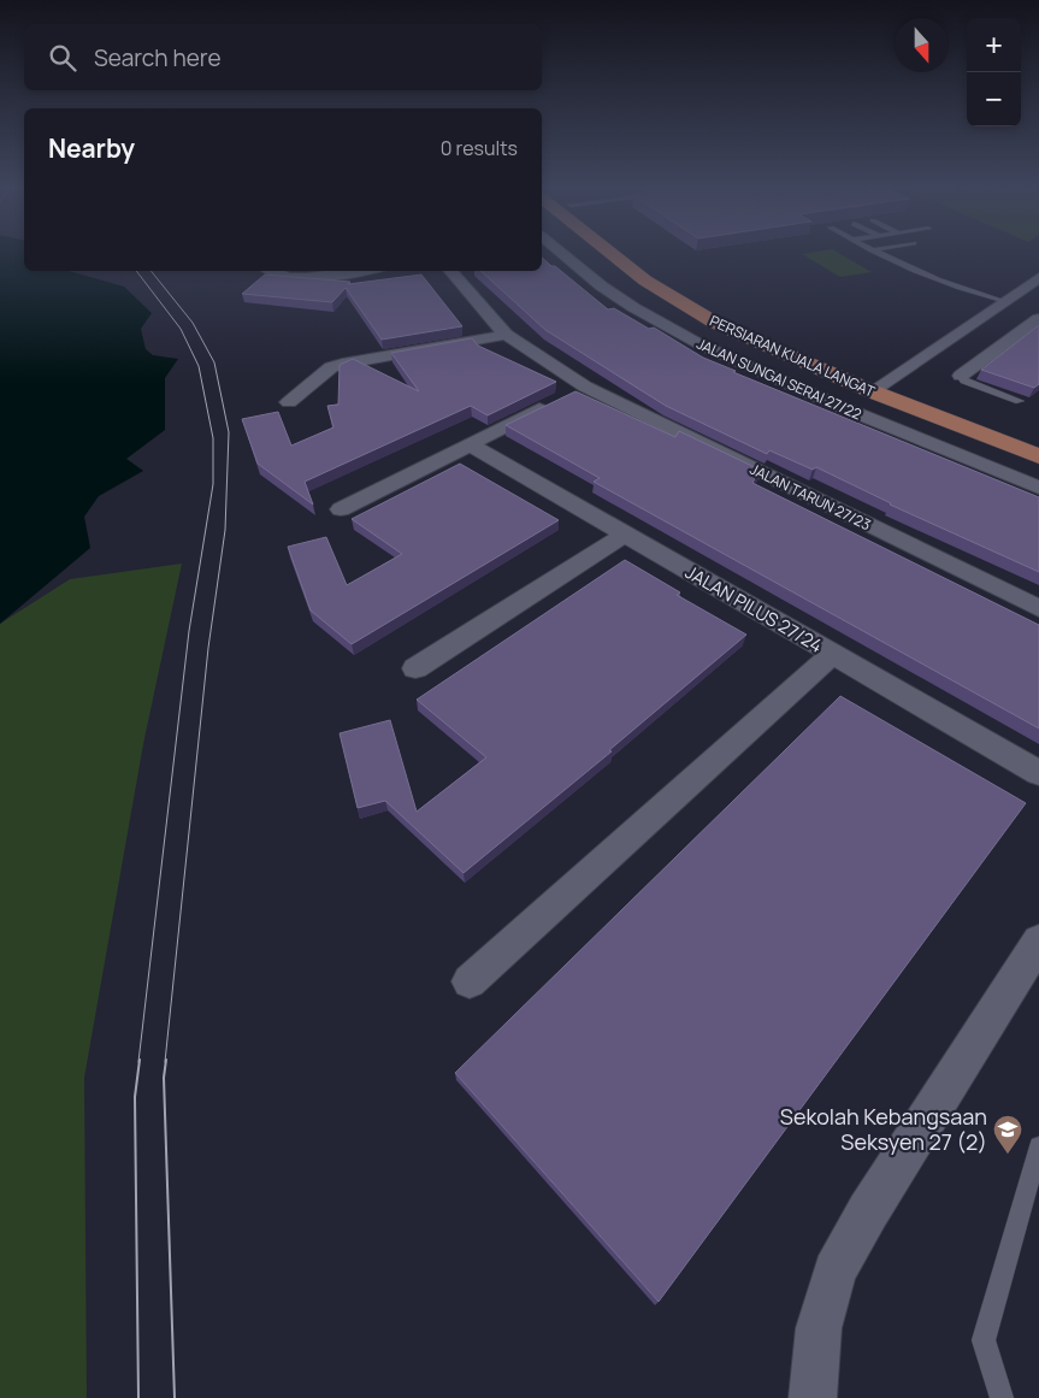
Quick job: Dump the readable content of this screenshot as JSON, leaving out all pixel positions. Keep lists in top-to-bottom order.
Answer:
{
  "streets": {
    "main road": ["PERSIARAN KUALA LANGAT"],
    "street": ["JALAN SUNGAI SERAI 27/22", "JALAN TARUN 27/23", "JALAN PILUS 27/24"]
  },
  "places": {
    "school or university": ["Sekolah Kebangsaan Seksyen 27 (2)"]
  },
  "north": "bottom",
  "page": {
    "map_buttons": ["+", "−"],
    "search": "Search here",
    "heading": ["Nearby", "0 results"]
  }
}
